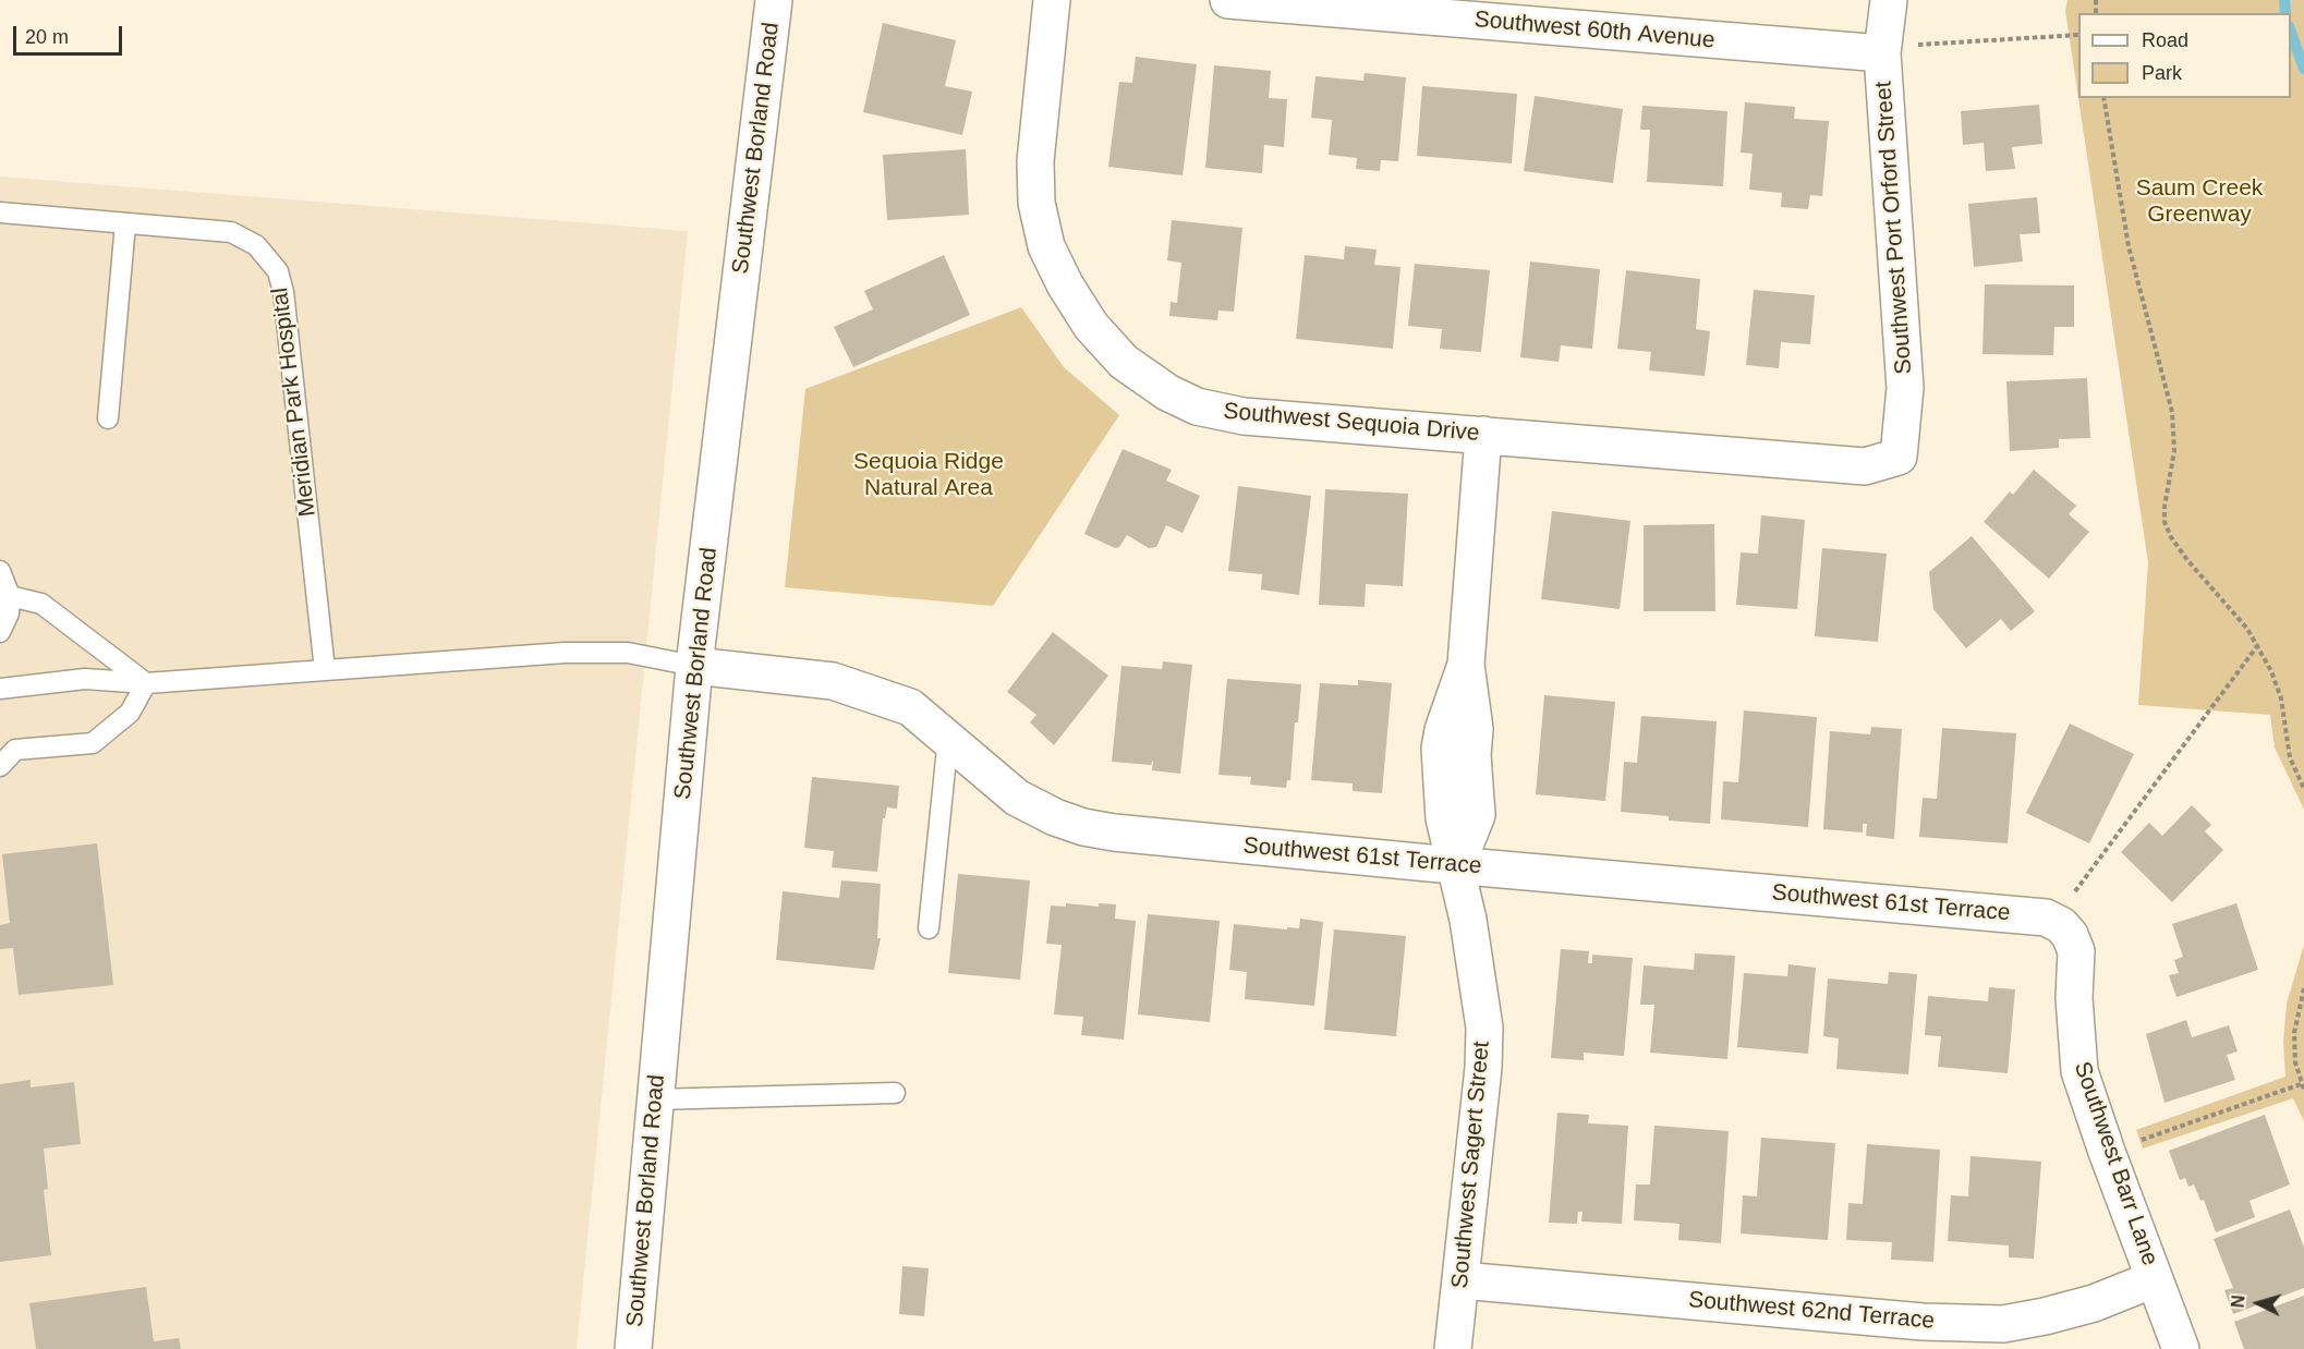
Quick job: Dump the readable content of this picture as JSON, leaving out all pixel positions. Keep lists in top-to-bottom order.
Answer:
{
  "streets": {
    "street": [
      "Southwest 60th Avenue",
      "Southwest Borland Road",
      "Southwest Port Orford Street",
      "Southwest Sequoia Drive",
      "Southwest 61st Terrace",
      "Southwest Barr Lane",
      "Southwest Sagert Street",
      "Southwest 62nd Terrace"
    ],
    "lane": ["Meridian Park Hospital"]
  },
  "crossings": [
    ["Southwest 60th Avenue", "Southwest Port Orford Street"],
    ["Southwest Borland Road", "Southwest 61st Terrace"],
    ["Southwest Port Orford Street", "Southwest Sequoia Drive"],
    ["Southwest 61st Terrace", "Southwest Barr Lane"],
    ["Southwest 61st Terrace", "Southwest Sagert Street"],
    ["Southwest Barr Lane", "Southwest 62nd Terrace"],
    ["Southwest Sagert Street", "Southwest 62nd Terrace"]
  ],
  "parks": ["Saum Creek Greenway", "Sequoia Ridge Natural Area"],
  "legend": ["Road", "Park"],
  "scale_bar": "20 m",
  "north": "left"
}
